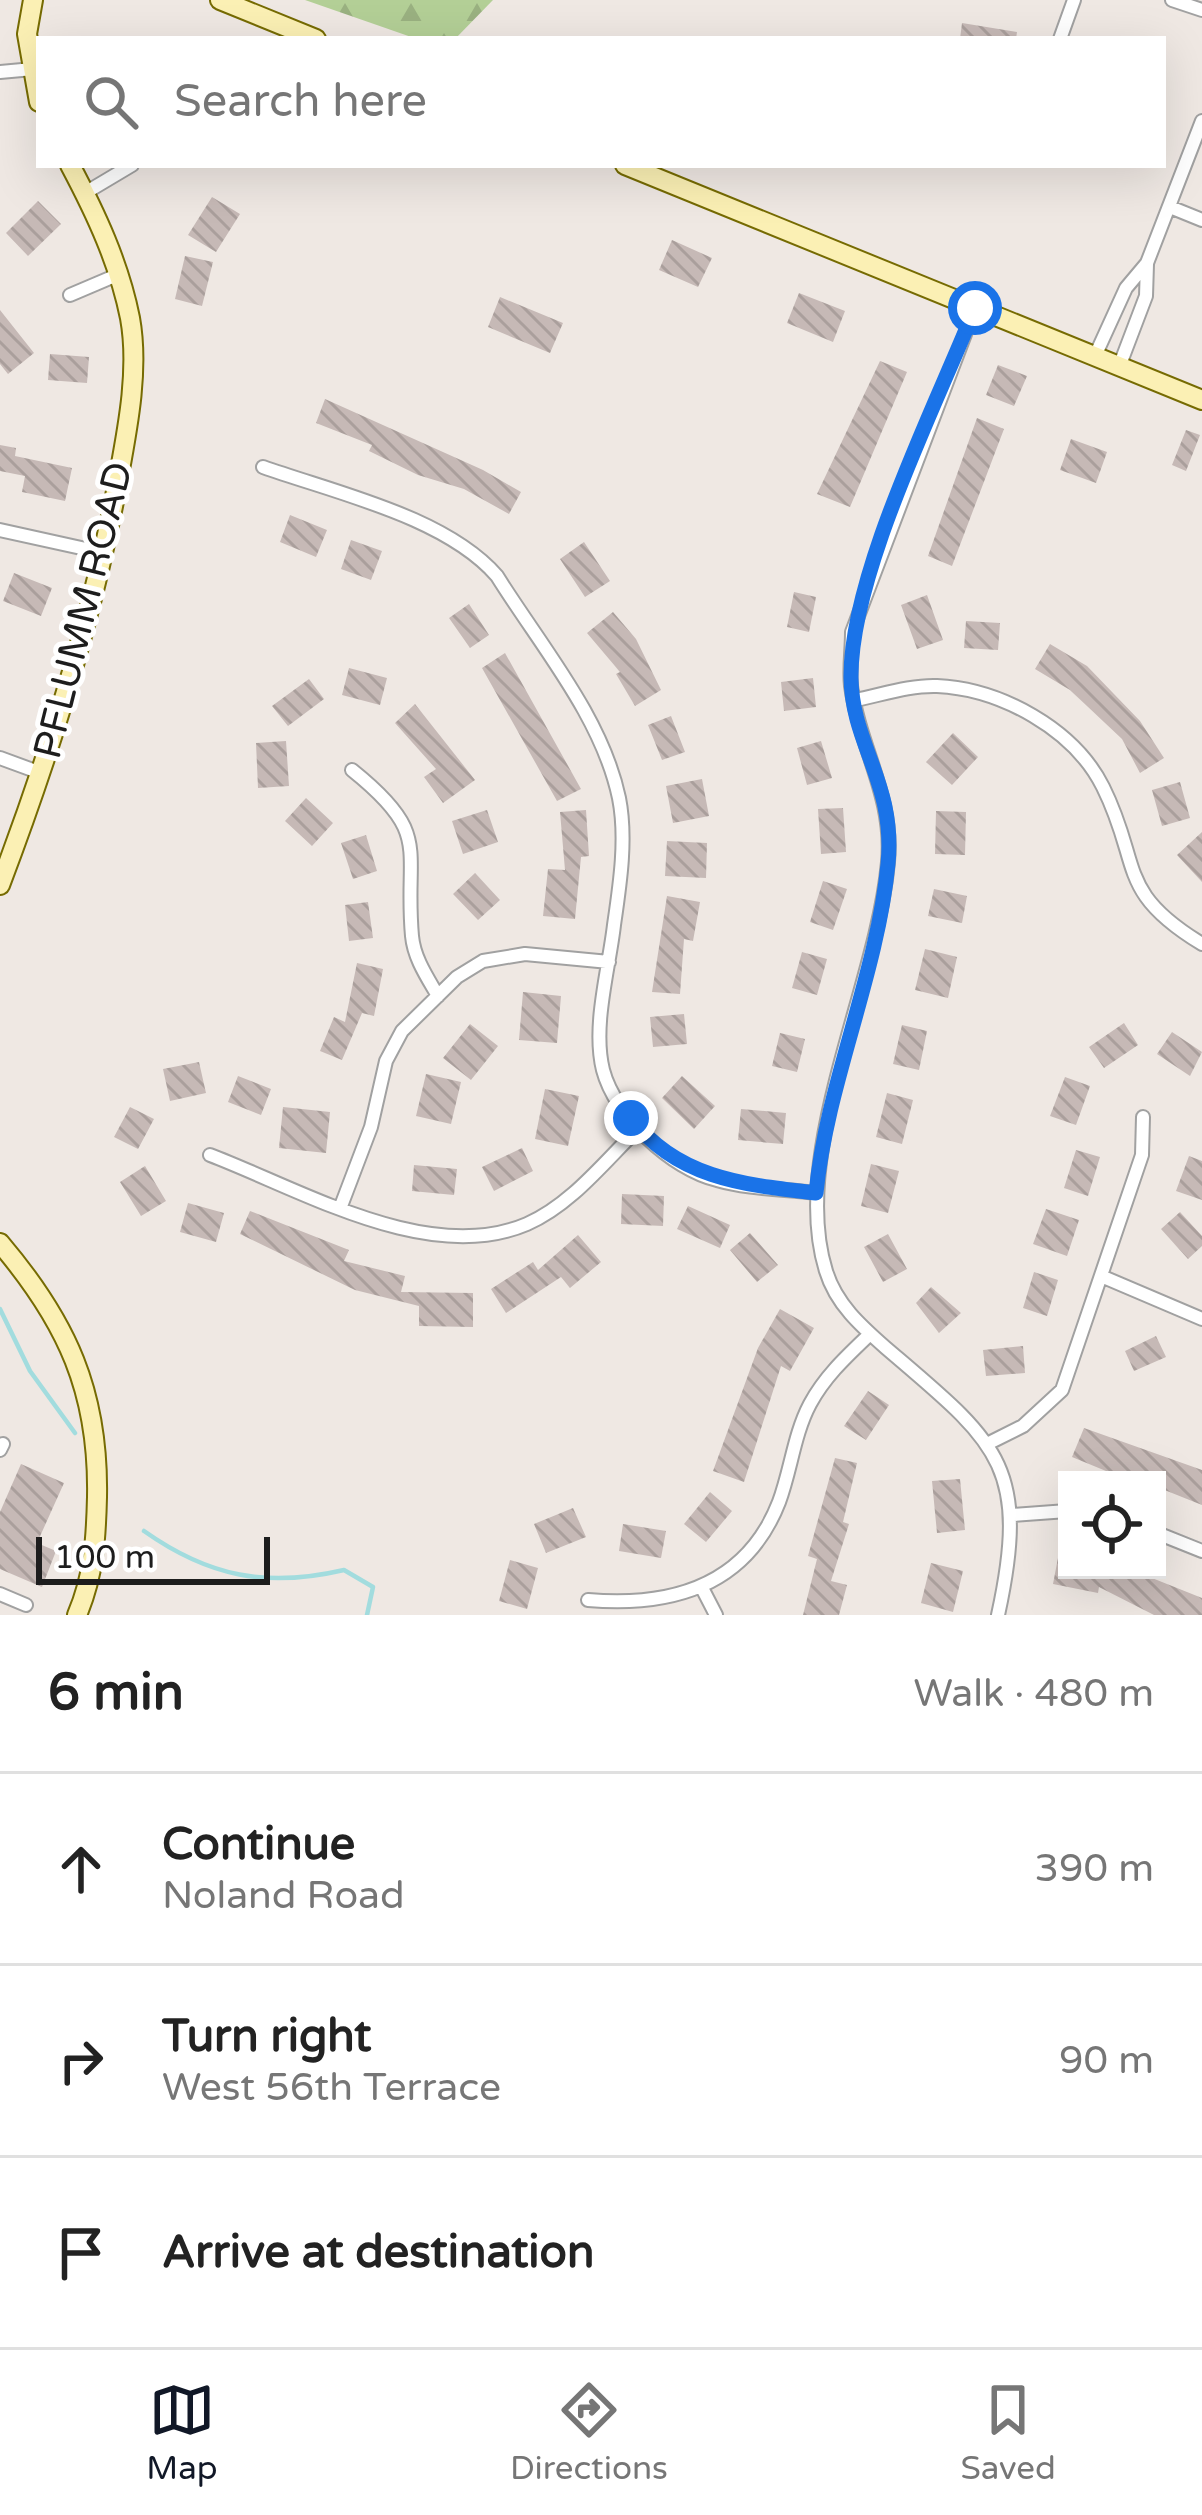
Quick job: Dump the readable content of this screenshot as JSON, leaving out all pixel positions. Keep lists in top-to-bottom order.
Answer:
{
  "streets": {
    "main road": ["PFLUMM ROAD"]
  },
  "scale_bar": "100 m",
  "page": {
    "search": "Search here",
    "scale": "100 m",
    "heading": ["6 min", "Walk · 480 m"],
    "list": [
      ["Continue", "Noland Road", "390 m"],
      ["Turn right", "West 56th Terrace", "90 m"],
      "Arrive at destination"
    ],
    "nav": ["Map", "Directions", "Saved"]
  }
}
